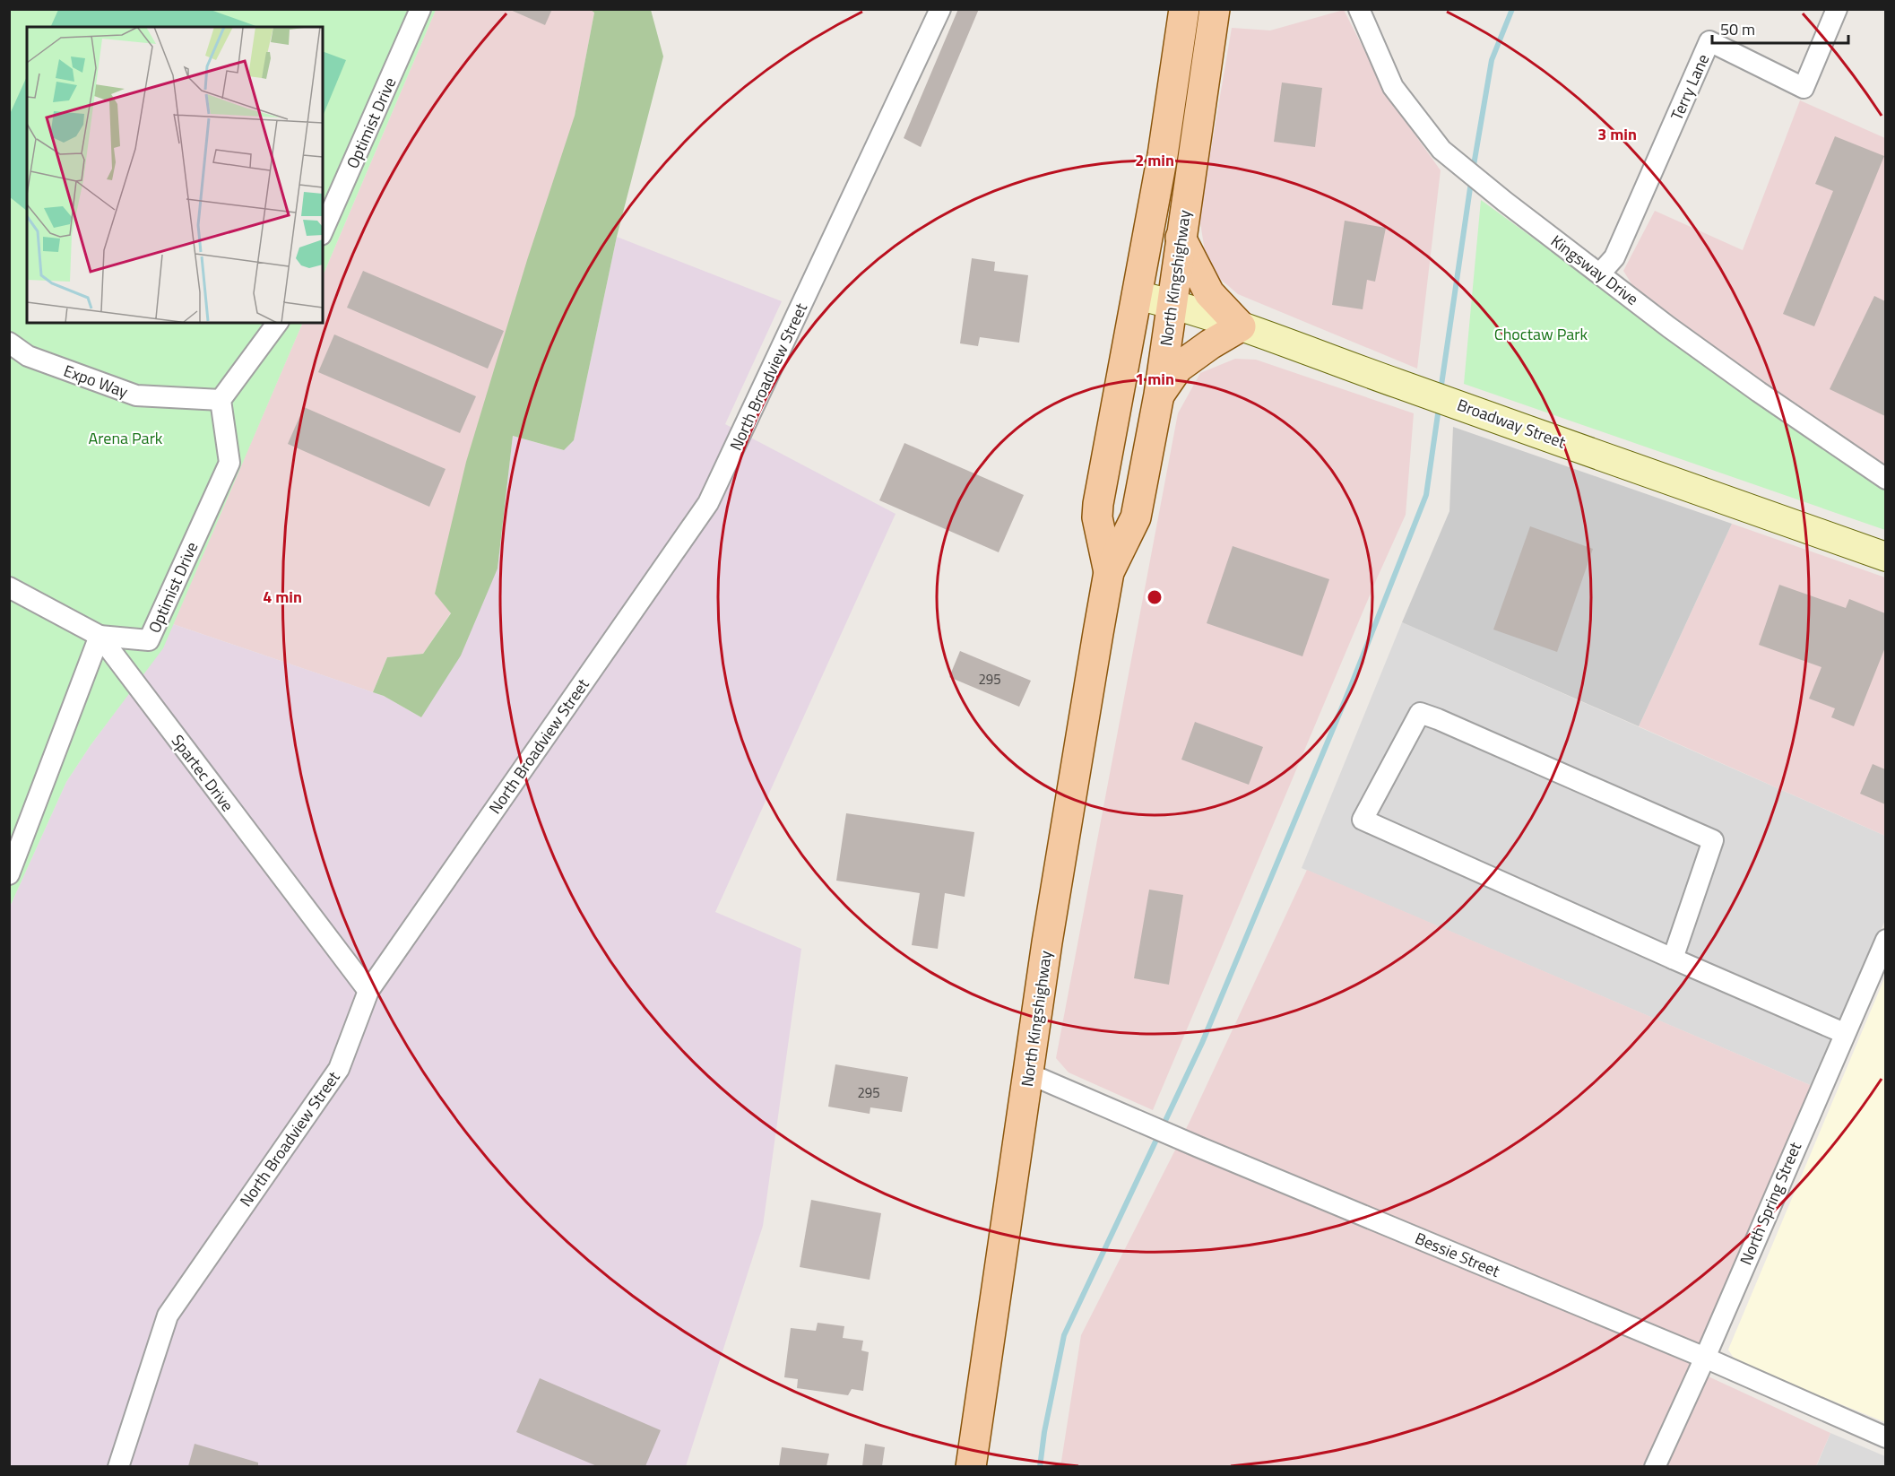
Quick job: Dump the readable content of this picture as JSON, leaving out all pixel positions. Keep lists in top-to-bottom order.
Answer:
{
  "streets": {
    "main road": ["North Kingshighway", "Broadway Street"],
    "street": [
      "Terry Lane",
      "Optimist Drive",
      "Kingsway Drive",
      "North Broadview Street",
      "Expo Way",
      "Spartec Drive",
      "North Spring Street",
      "Bessie Street"
    ]
  },
  "crossings": [
    ["Terry Lane", "Kingsway Drive"],
    ["Optimist Drive", "Expo Way"],
    ["Optimist Drive", "Spartec Drive"],
    ["North Kingshighway", "Broadway Street"],
    ["North Kingshighway", "Bessie Street"],
    ["North Broadview Street", "Spartec Drive"],
    ["North Spring Street", "Bessie Street"]
  ],
  "parks": ["Choctaw Park", "Arena Park"],
  "house_numbers": ["295", "295"],
  "scale_bar": "50 m",
  "rings": [
    "3 min",
    "2 min",
    "1 min",
    "4 min"
  ]
}
